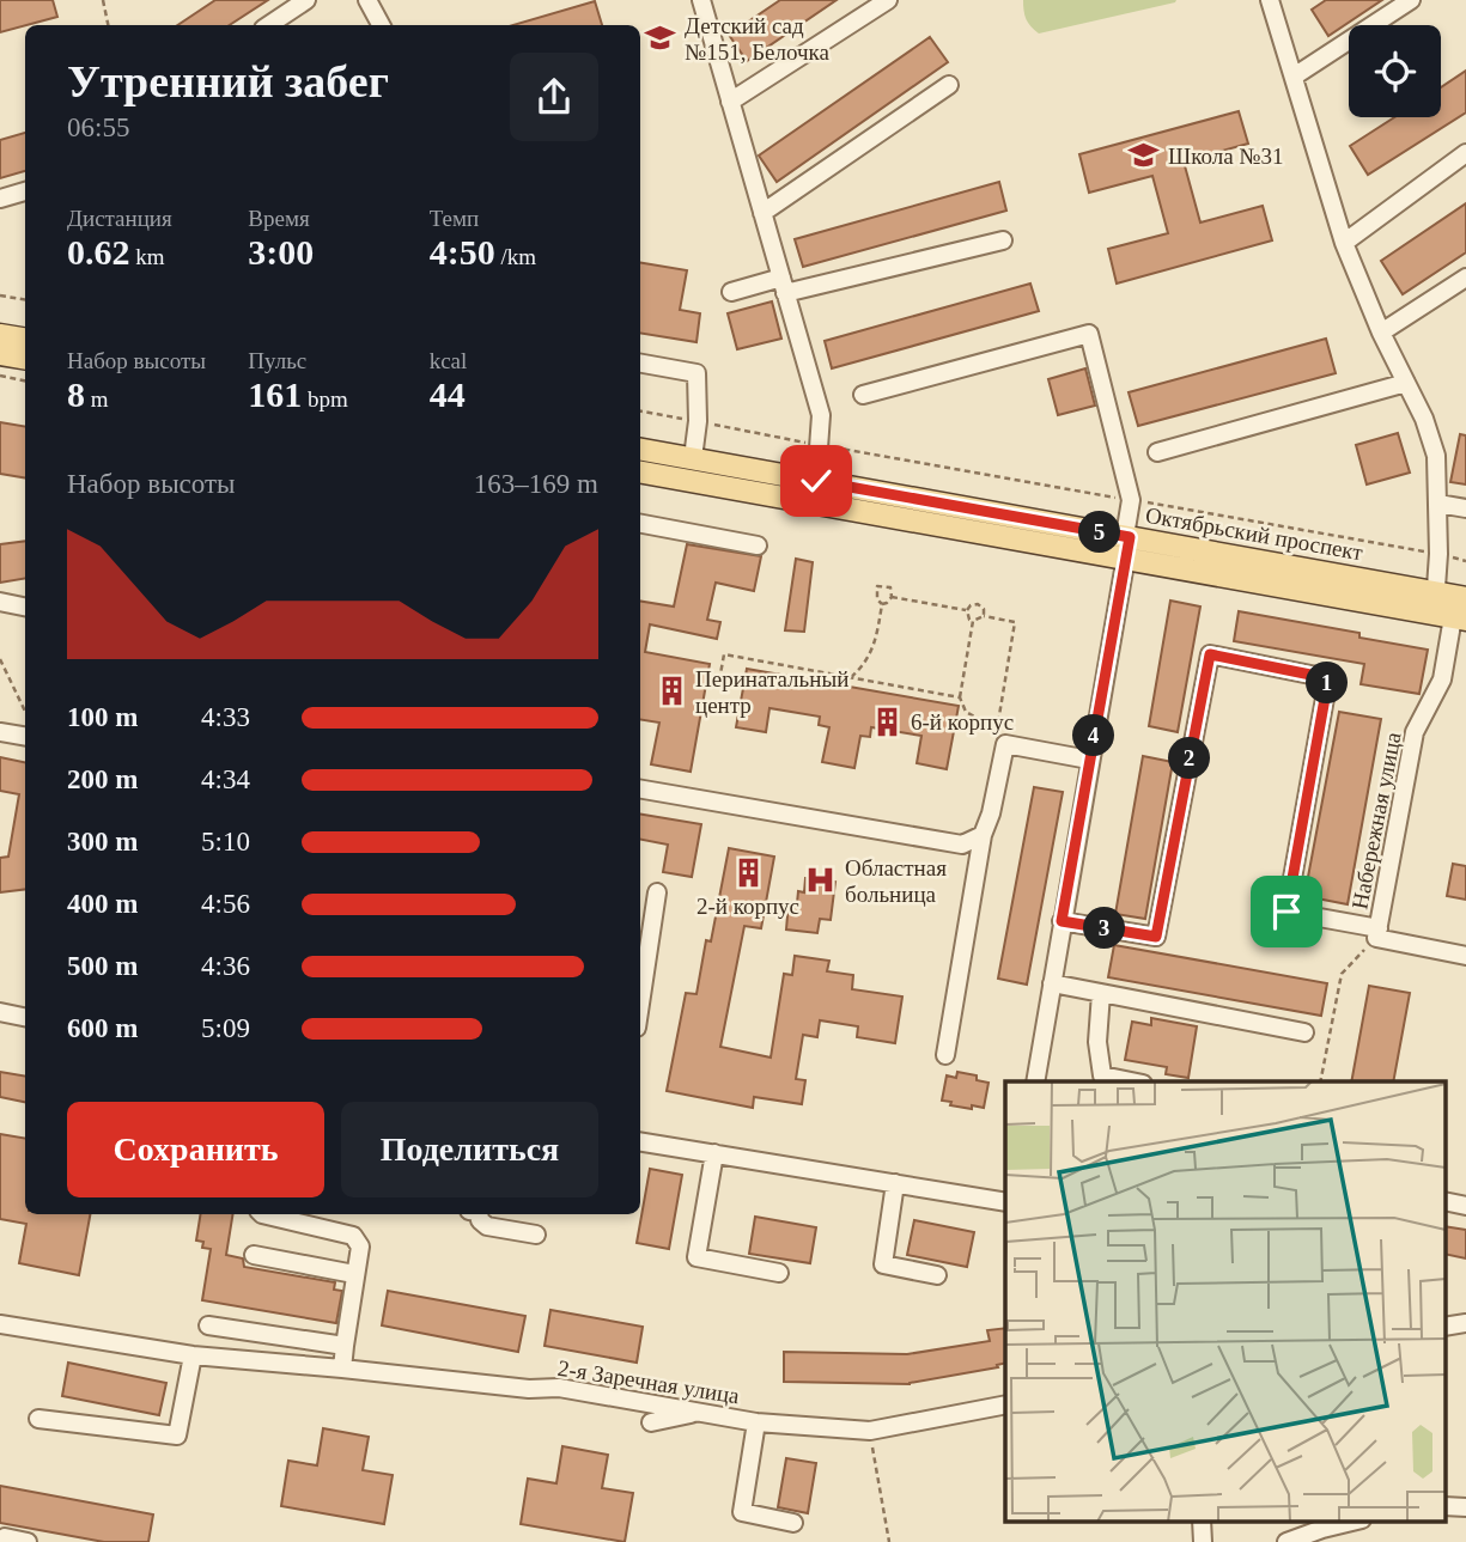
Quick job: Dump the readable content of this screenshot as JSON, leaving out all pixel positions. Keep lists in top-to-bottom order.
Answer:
{
  "streets": {
    "main road": ["Октябрьский проспект"],
    "street": ["Набережная улица", "2-я Заречная улица"]
  },
  "crossings": [
    ["Октябрьский проспект", "Набережная улица"]
  ],
  "places": {
    "school or university": ["Детский сад №151, Белочка", "Школа №31"],
    "building": ["Перинатальный центр", "6-й корпус", "2-й корпус"],
    "hospital": ["Областная больница"]
  },
  "page": {
    "heading": ["Утренний забег", "06:55"],
    "stats": [
      ["Дистанция", "0.62 km"],
      ["Время", "3:00"],
      ["Темп", "4:50 /km"],
      ["Набор высоты", "8 m"],
      ["Пульс", "161 bpm"],
      ["kcal", "44"]
    ],
    "chart": ["Набор высоты", "163–169 m"],
    "pins": [
      "5",
      "1",
      "4",
      "2",
      "3"
    ],
    "list": [
      {
        "name": "100 m",
        "note": "4:33"
      },
      {
        "name": "200 m",
        "note": "4:34"
      },
      {
        "name": "300 m",
        "note": "5:10"
      },
      {
        "name": "400 m",
        "note": "4:56"
      },
      {
        "name": "500 m",
        "note": "4:36"
      },
      {
        "name": "600 m",
        "note": "5:09"
      }
    ],
    "buttons": ["Сохранить", "Поделиться"]
  }
}
